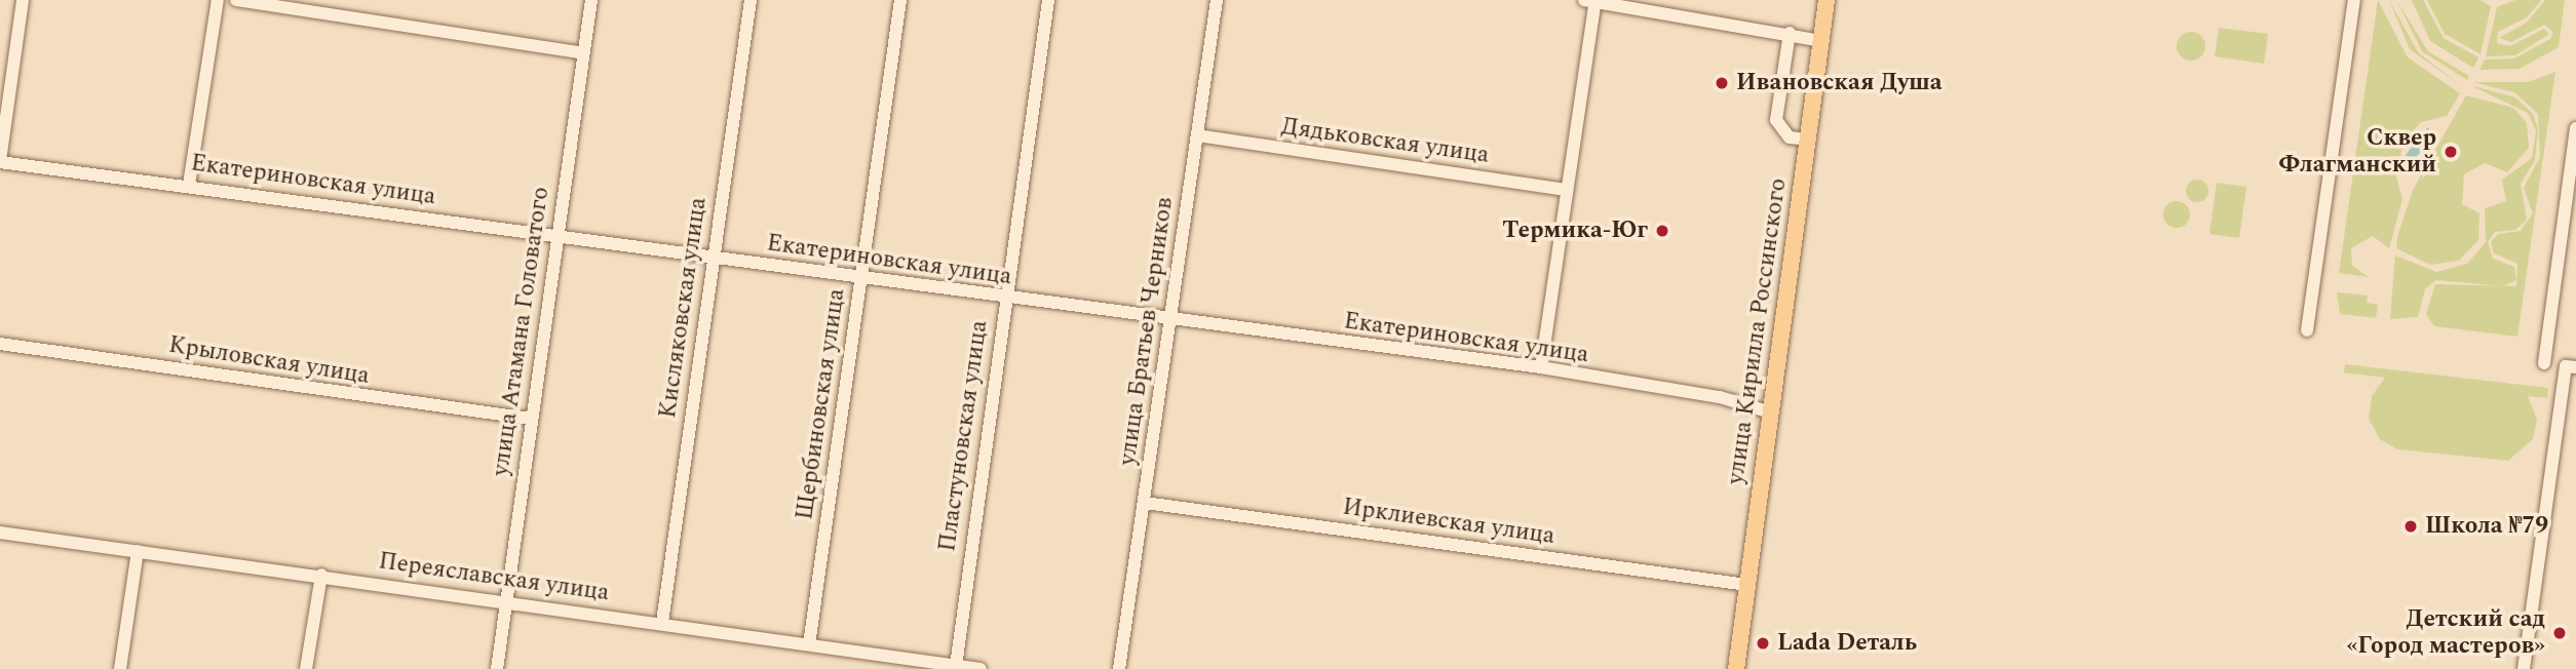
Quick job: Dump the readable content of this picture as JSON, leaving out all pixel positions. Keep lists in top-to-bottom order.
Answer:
{
  "streets": {
    "main road": ["улица Кирилла Россинского"],
    "street": [
      "Дядьковская улица",
      "Екатериновская улица",
      "Кисляковская улица",
      "улица Атамана Головатого",
      "улица Братьев Черников",
      "Крыловская улица",
      "Щербиновская улица",
      "Пластуновская улица",
      "Ирклиевская улица",
      "Переяславская улица"
    ]
  },
  "crossings": [
    ["Дядьковская улица", "улица Братьев Черников"],
    ["Екатериновская улица", "Кисляковская улица"],
    ["Екатериновская улица", "улица Атамана Головатого"],
    ["Екатериновская улица", "улица Братьев Черников"],
    ["Екатериновская улица", "улица Кирилла Россинского"],
    ["Екатериновская улица", "Щербиновская улица"],
    ["Екатериновская улица", "Пластуновская улица"],
    ["Кисляковская улица", "Переяславская улица"],
    ["улица Атамана Головатого", "Крыловская улица"],
    ["улица Атамана Головатого", "Переяславская улица"],
    ["улица Братьев Черников", "Ирклиевская улица"],
    ["улица Кирилла Россинского", "Ирклиевская улица"],
    ["Щербиновская улица", "Переяславская улица"],
    ["Пластуновская улица", "Переяславская улица"]
  ],
  "places": [
    "Ивановская Душа",
    "Сквер Флагманский",
    "Термика-Юг",
    "Школа №79",
    "Детский сад «Город мастеров»",
    "Lada Dеталь"
  ]
}
